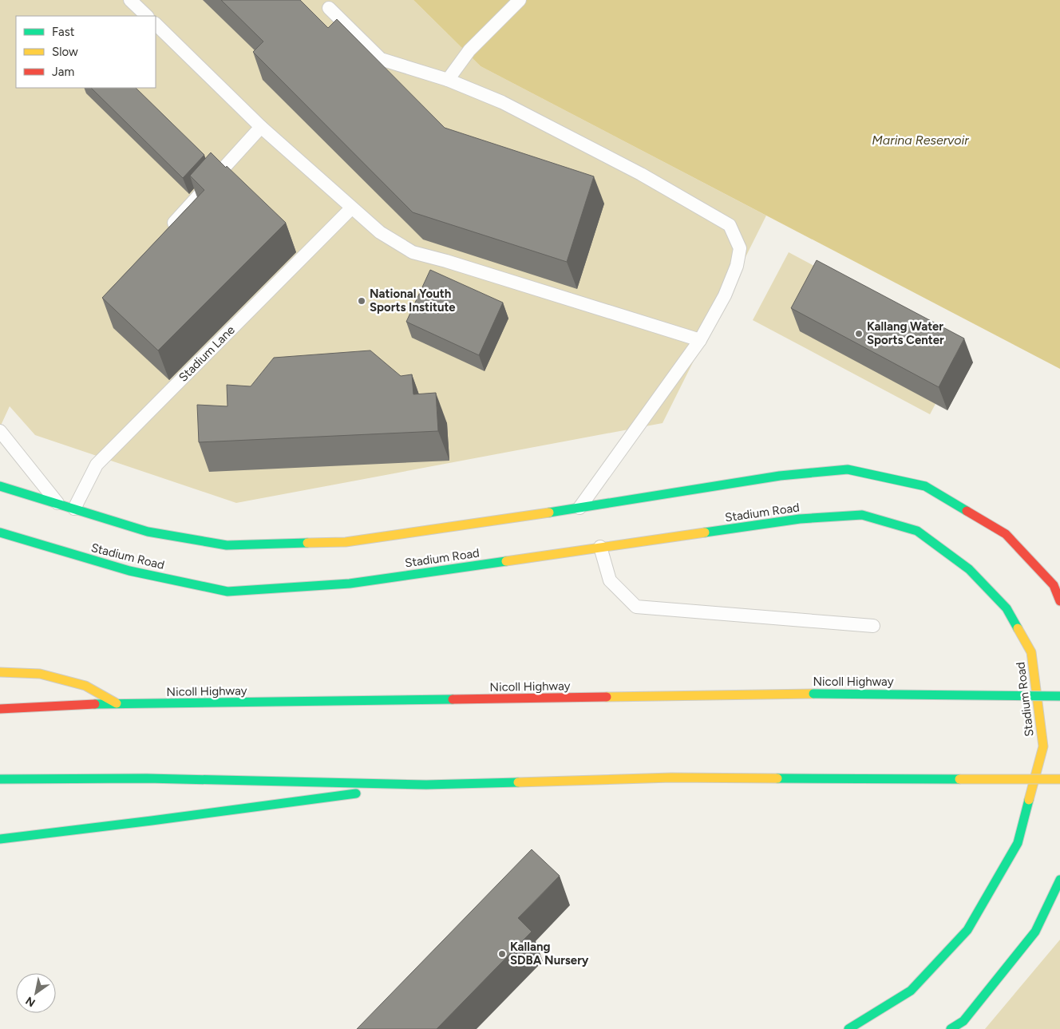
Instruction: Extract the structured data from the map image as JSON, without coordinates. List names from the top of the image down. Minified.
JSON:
{"streets":{"main road":["Stadium Road","Nicoll Highway"],"lane":["Stadium Lane"]},"water":["Marina Reservoir"],"places":["National Youth Sports Institute","Kallang Water Sports Center","Kallang SDBA Nursery"],"legend":["Fast","Slow","Jam"],"north":"bottom left"}
